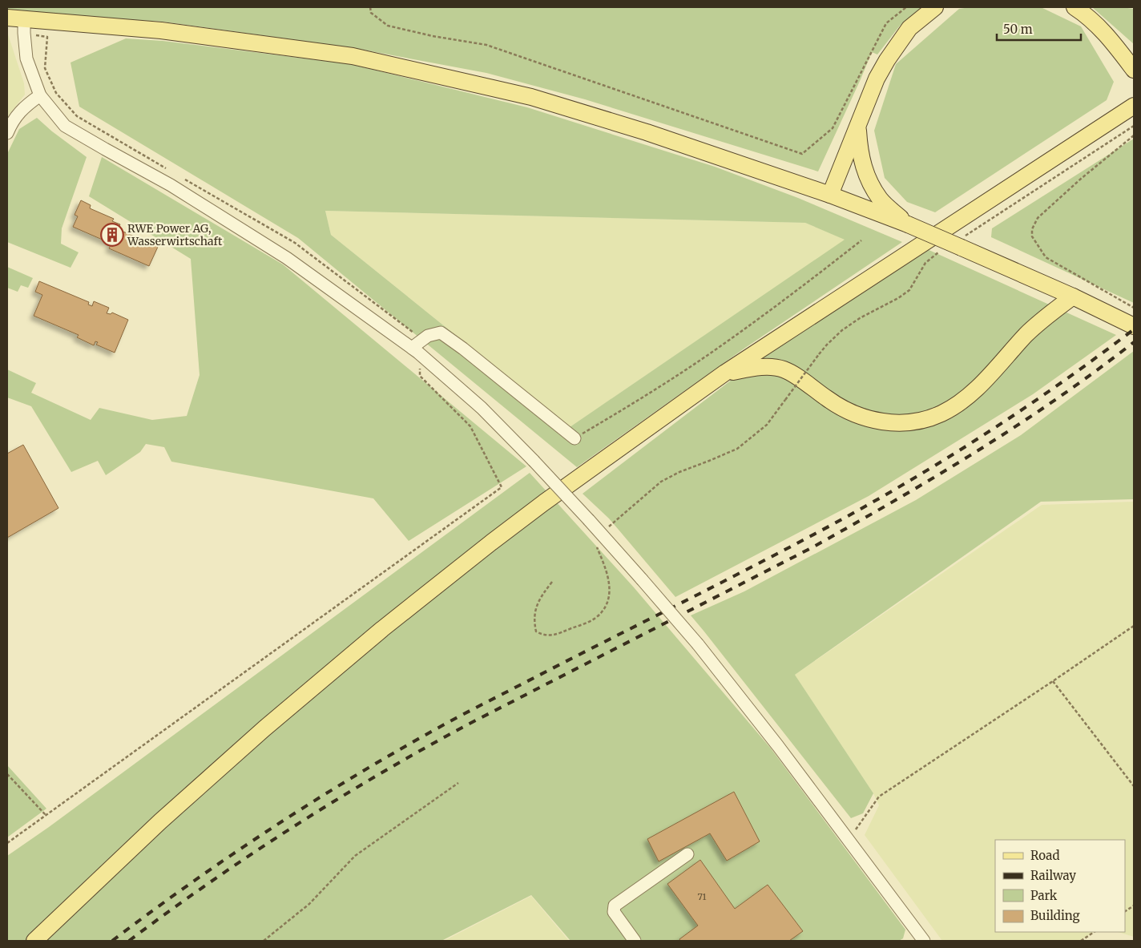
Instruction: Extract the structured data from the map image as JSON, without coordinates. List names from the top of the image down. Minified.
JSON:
{"places":{"building":["RWE Power AG, Wasserwirtschaft"]},"house_numbers":["71"],"legend":["Road","Railway","Park","Building"],"scale_bar":"50 m"}
